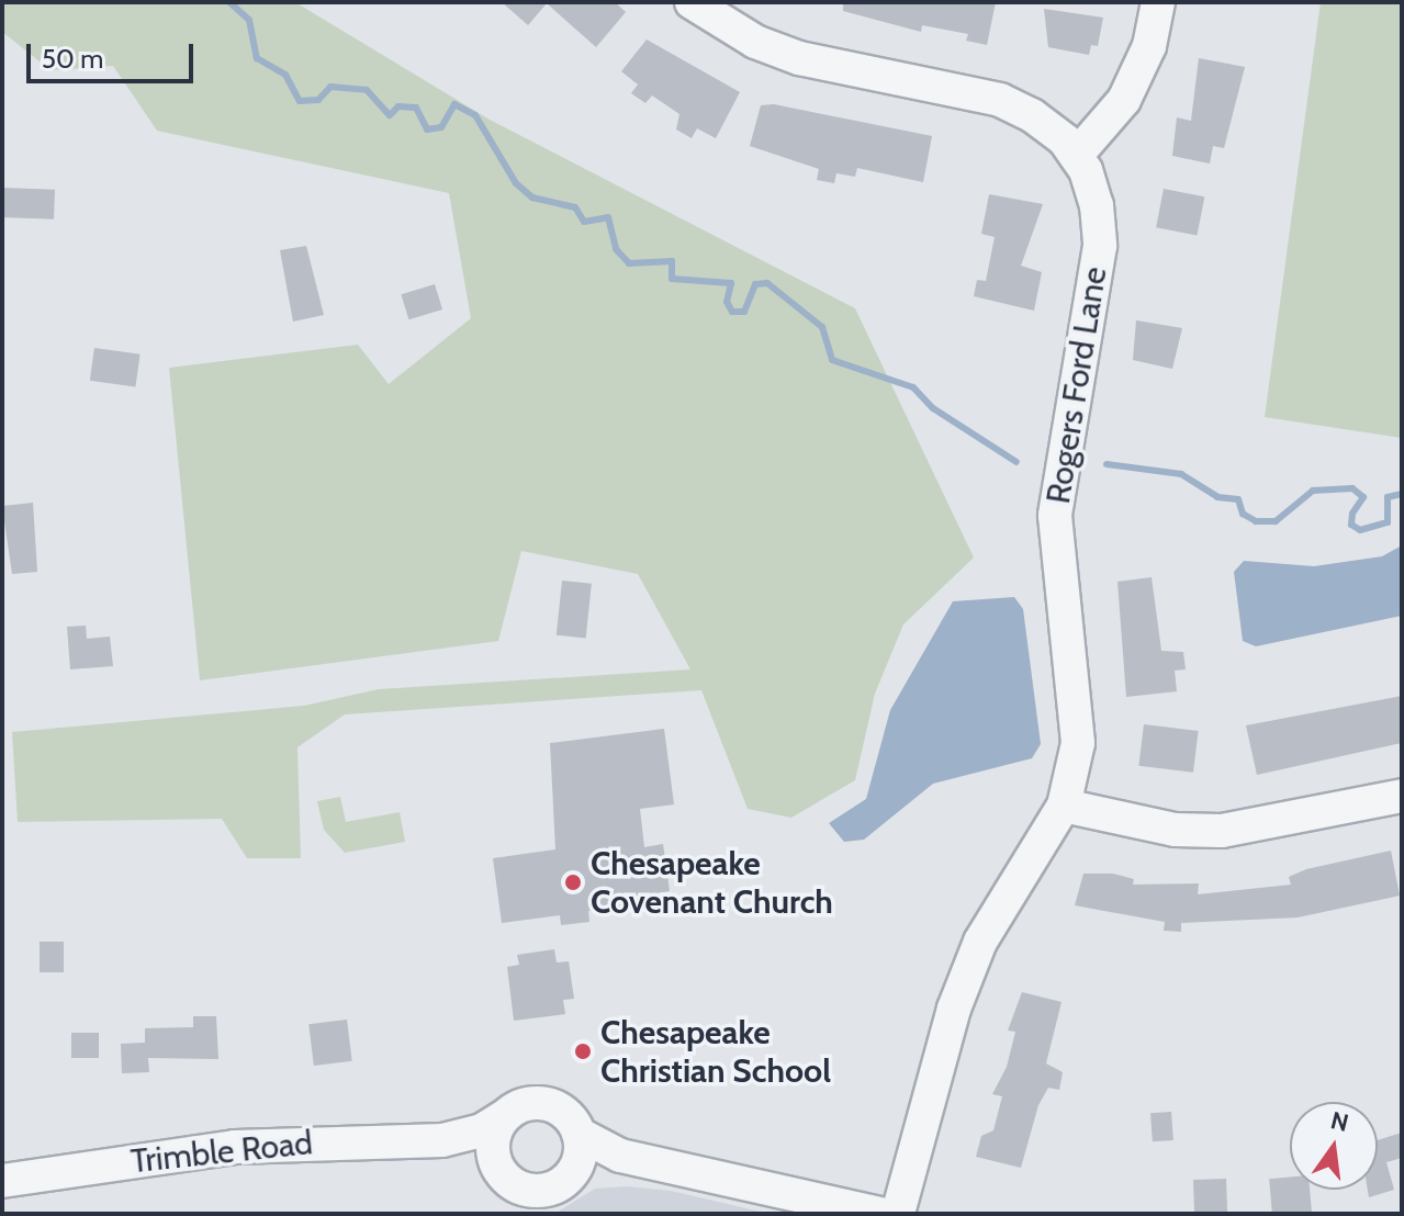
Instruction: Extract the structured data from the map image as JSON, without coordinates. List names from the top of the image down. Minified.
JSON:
{"streets":{"street":["Rogers Ford Lane","Trimble Road"]},"places":["Chesapeake Covenant Church","Chesapeake Christian School"],"scale_bar":"50 m","north":"top"}
